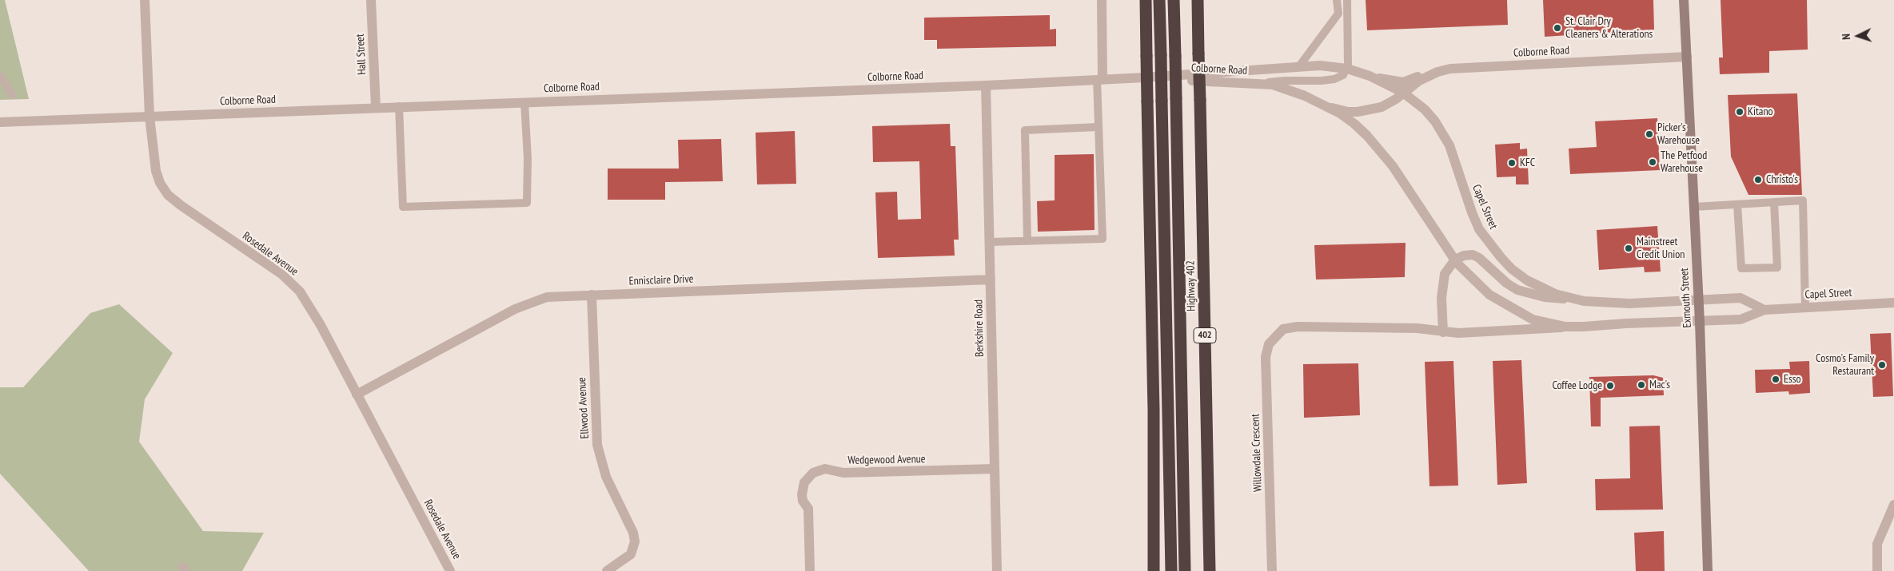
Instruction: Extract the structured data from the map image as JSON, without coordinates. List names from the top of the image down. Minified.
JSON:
{"streets":{"highway":["Highway 402","402"],"main road":["Exmouth Street"],"street":["Colborne Road","Hall Street","Capel Street","Rosedale Avenue","Ennisclaire Drive","Berkshire Road","Ellwood Avenue","Willowdale Crescent","Wedgewood Avenue"]},"crossings":[["Colborne Road","Hall Street"],["Colborne Road","Capel Street"],["Colborne Road","Rosedale Avenue"],["Colborne Road","Exmouth Street"],["Colborne Road","Berkshire Road"],["Capel Street","Exmouth Street"],["Capel Street","Willowdale Crescent"],["Rosedale Avenue","Ennisclaire Drive"],["Ennisclaire Drive","Berkshire Road"],["Ennisclaire Drive","Ellwood Avenue"],["Berkshire Road","Wedgewood Avenue"]],"places":["St. Clair Dry Cleaners & Alterations","Kitano","Picker's Warehouse","The Petfood Warehouse","KFC","Christo's","Mainstreet Credit Union","Cosmo's Family Restaurant","Esso","Mac's","Coffee Lodge"],"north":"left"}
